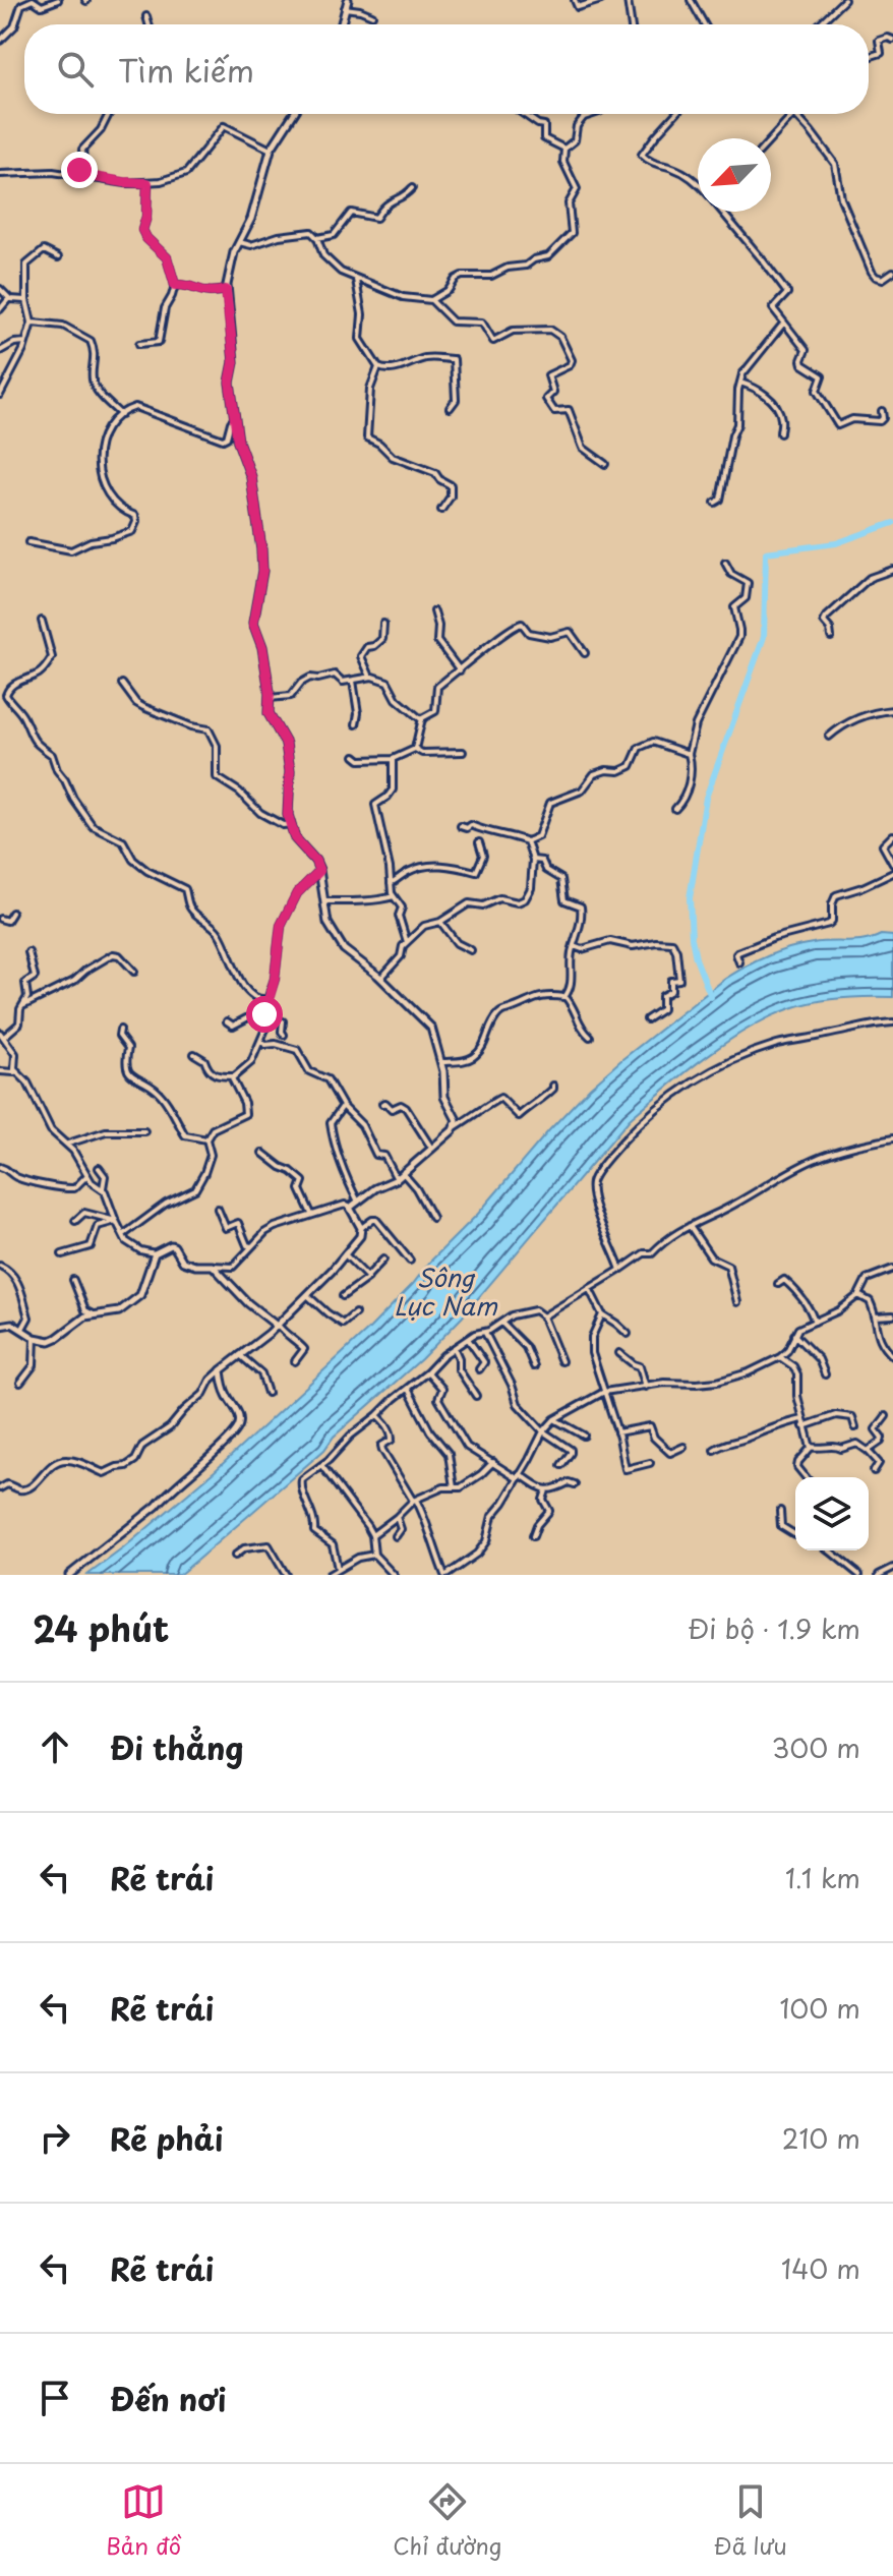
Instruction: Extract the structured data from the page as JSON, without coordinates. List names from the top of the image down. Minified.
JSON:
{"water":["Sông Lục Nam"],"north":"bottom left","page":{"search":"Tìm kiếm","heading":["24 phút","Đi bộ · 1.9 km"],"list":[["Đi thẳng","300 m"],["Rẽ trái","1.1 km"],["Rẽ trái","100 m"],["Rẽ phải","210 m"],["Rẽ trái","140 m"],"Đến nơi"],"nav":["Bản đồ","Chỉ đường","Đã lưu"]}}
